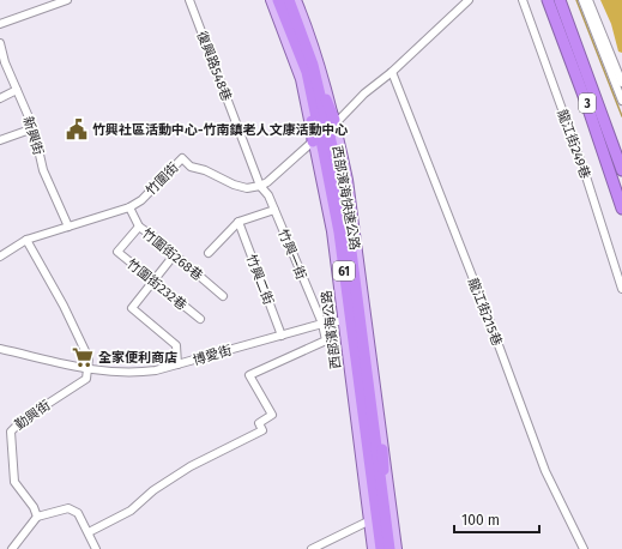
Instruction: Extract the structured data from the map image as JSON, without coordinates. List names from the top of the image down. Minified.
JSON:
{"streets":{"highway":["3","西部濱海快速公路","61"],"main road":["西部濱海公路"],"street":["復興路548巷","新興街","龍江街249巷","竹圍街","竹圍街268巷","竹興一街","竹興二街","竹圍街232巷","龍江街215巷","博愛街","勤興街"]},"crossings":[["復興路548巷","竹圍街"],["復興路548巷","竹興一街"],["新興街","竹圍街"],["竹圍街","竹圍街268巷"],["竹圍街","竹興一街"],["西部濱海快速公路","西部濱海公路"],["西部濱海快速公路","博愛街"],["竹圍街268巷","竹圍街232巷"],["竹興一街","博愛街"],["竹興二街","博愛街"],["西部濱海公路","博愛街"],["博愛街","勤興街"]],"places":{"public building":["竹興社區活動中心-竹南鎮老人文康活動中心"],"supermarket":["全家便利商店"]},"scale_bar":"100 m"}
